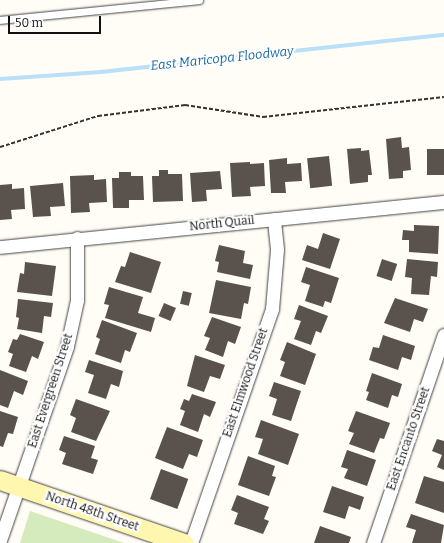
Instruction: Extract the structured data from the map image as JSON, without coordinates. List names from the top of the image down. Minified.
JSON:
{"streets":{"street":["North Quail","East Elmwood Street","East Evergreen Street","East Encanto Street","North 48th Street"]},"crossings":[["North Quail","East Elmwood Street"],["North Quail","East Evergreen Street"],["East Evergreen Street","North 48th Street"]],"water":["East Maricopa Floodway"],"scale_bar":"50 m"}
